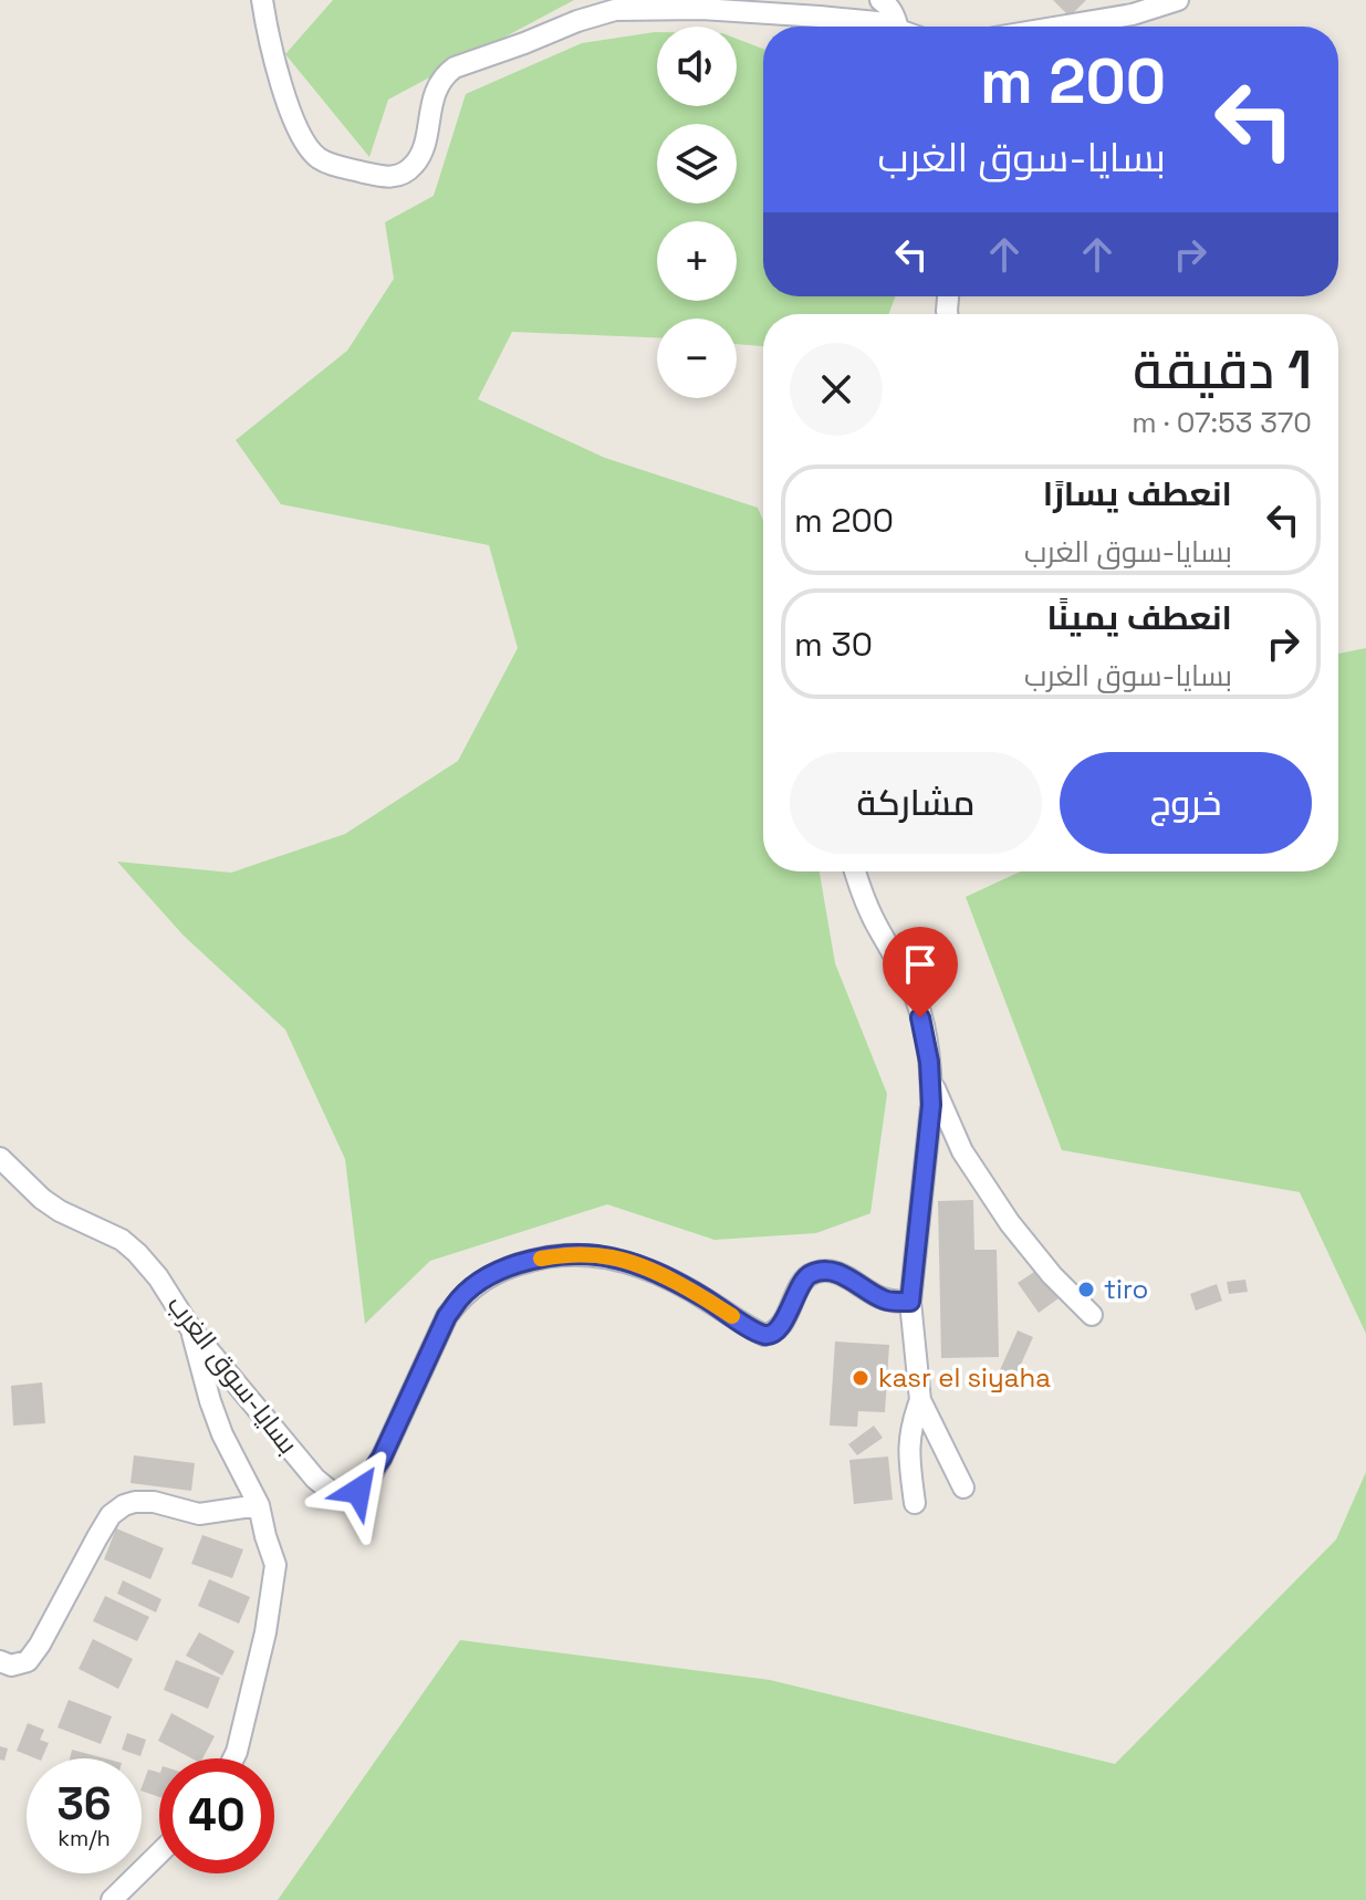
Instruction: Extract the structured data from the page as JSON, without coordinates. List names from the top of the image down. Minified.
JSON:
{"streets":{"street":["بسايا-سوق الغرب"]},"places":["tiro","kasr el siyaha"],"page":{"map_buttons":["+","−"],"turn":["200 m","بسايا-سوق الغرب"],"heading":["1 دقيقة","370 m · 07:53"],"list":[{"name":"انعطف يسارًا","note":"بسايا-سوق الغرب","value":"200 m"},{"name":"انعطف يمينًا","note":"بسايا-سوق الغرب","value":"30 m"}],"buttons":["خروج","مشاركة"],"speed":"36 km/h","limit":"40"}}
